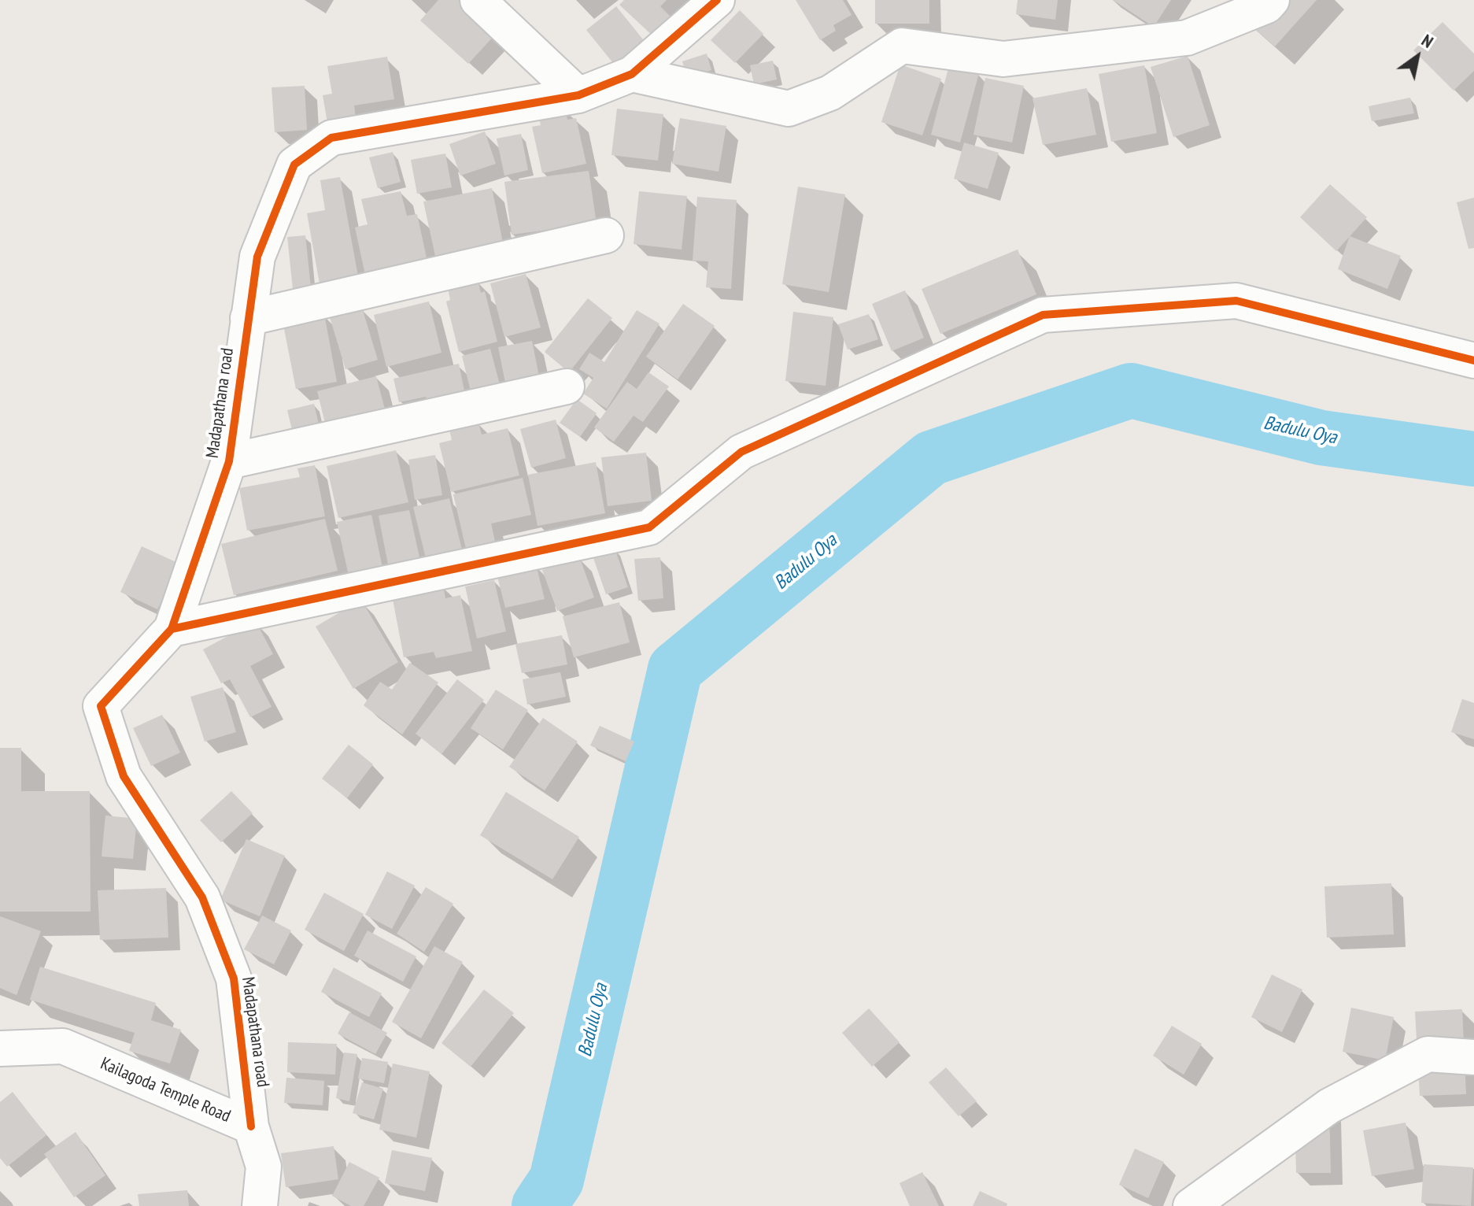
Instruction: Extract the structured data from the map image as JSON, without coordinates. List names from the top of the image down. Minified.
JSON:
{"streets":{"street":["Madapathana road","Kailagoda Temple Road"]},"crossings":[["Madapathana road","Kailagoda Temple Road"]],"water":["Badulu Oya"],"north":"top right"}
